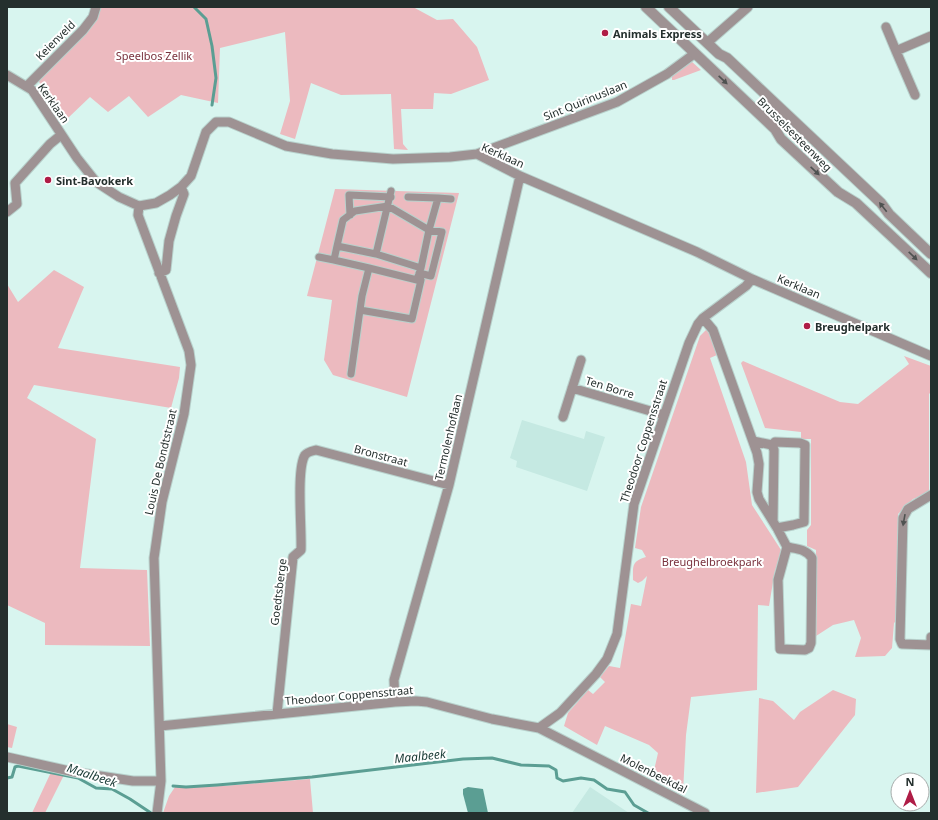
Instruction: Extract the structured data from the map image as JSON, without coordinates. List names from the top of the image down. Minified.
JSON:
{"streets":{"street":["Keienveld","Sint Quirinuslaan","Kerklaan","Brusselsesteenweg","Ten Borre","Termolenhoflaan","Theodoor Coppensstraat","Bronstraat","Louis De Bondtstraat","Goedtsberge","Molenbeekdal"]},"crossings":[["Keienveld","Kerklaan"],["Sint Quirinuslaan","Kerklaan"],["Sint Quirinuslaan","Brusselsesteenweg"],["Kerklaan","Termolenhoflaan"],["Kerklaan","Theodoor Coppensstraat"],["Kerklaan","Louis De Bondtstraat"],["Ten Borre","Theodoor Coppensstraat"],["Termolenhoflaan","Theodoor Coppensstraat"],["Termolenhoflaan","Bronstraat"],["Theodoor Coppensstraat","Louis De Bondtstraat"],["Theodoor Coppensstraat","Goedtsberge"],["Theodoor Coppensstraat","Molenbeekdal"],["Bronstraat","Goedtsberge"]],"water":["Maalbeek"],"parks":["Speelbos Zellik","Breughelbroekpark"],"places":["Animals Express","Sint-Bavokerk","Breughelpark"],"north":"top"}
